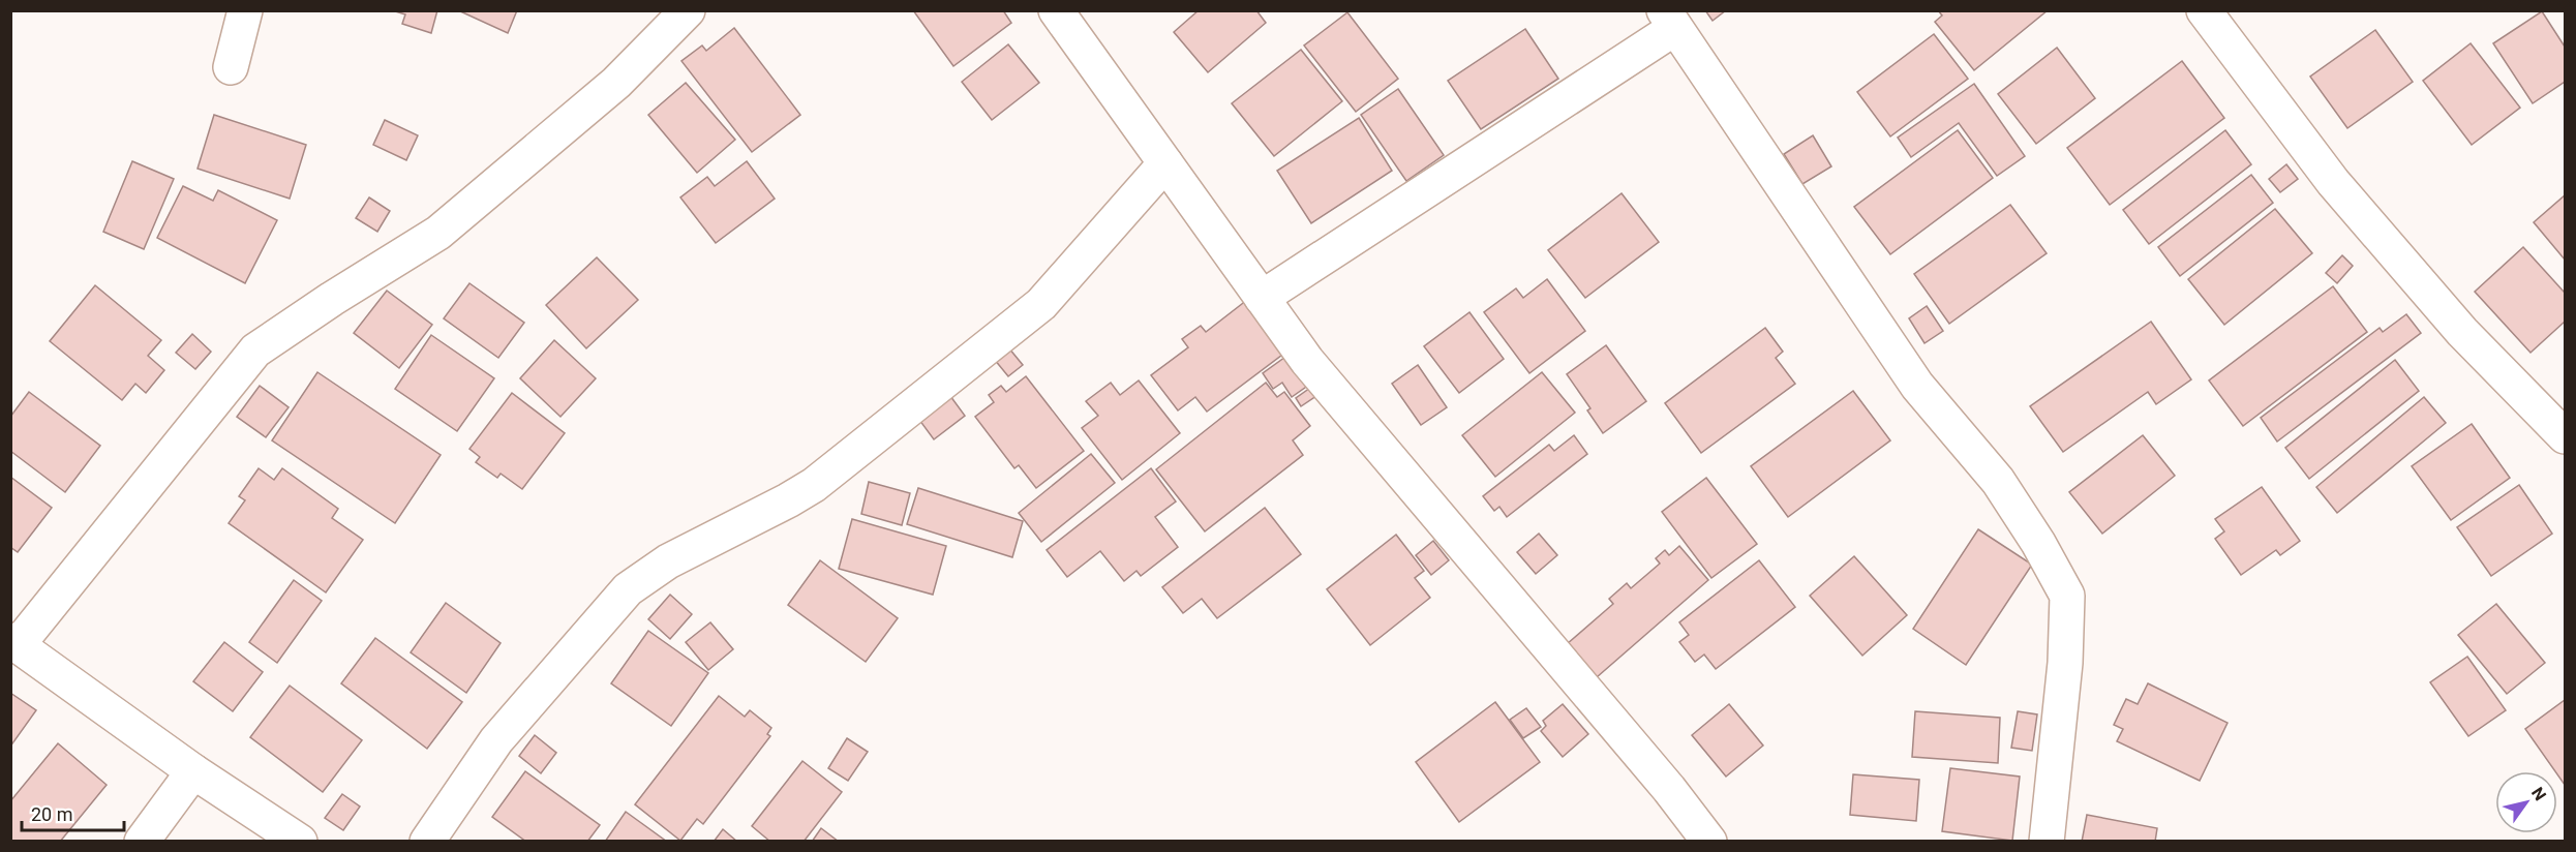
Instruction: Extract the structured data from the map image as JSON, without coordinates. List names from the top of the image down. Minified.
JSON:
{"scale_bar":"20 m","north":"top right"}
